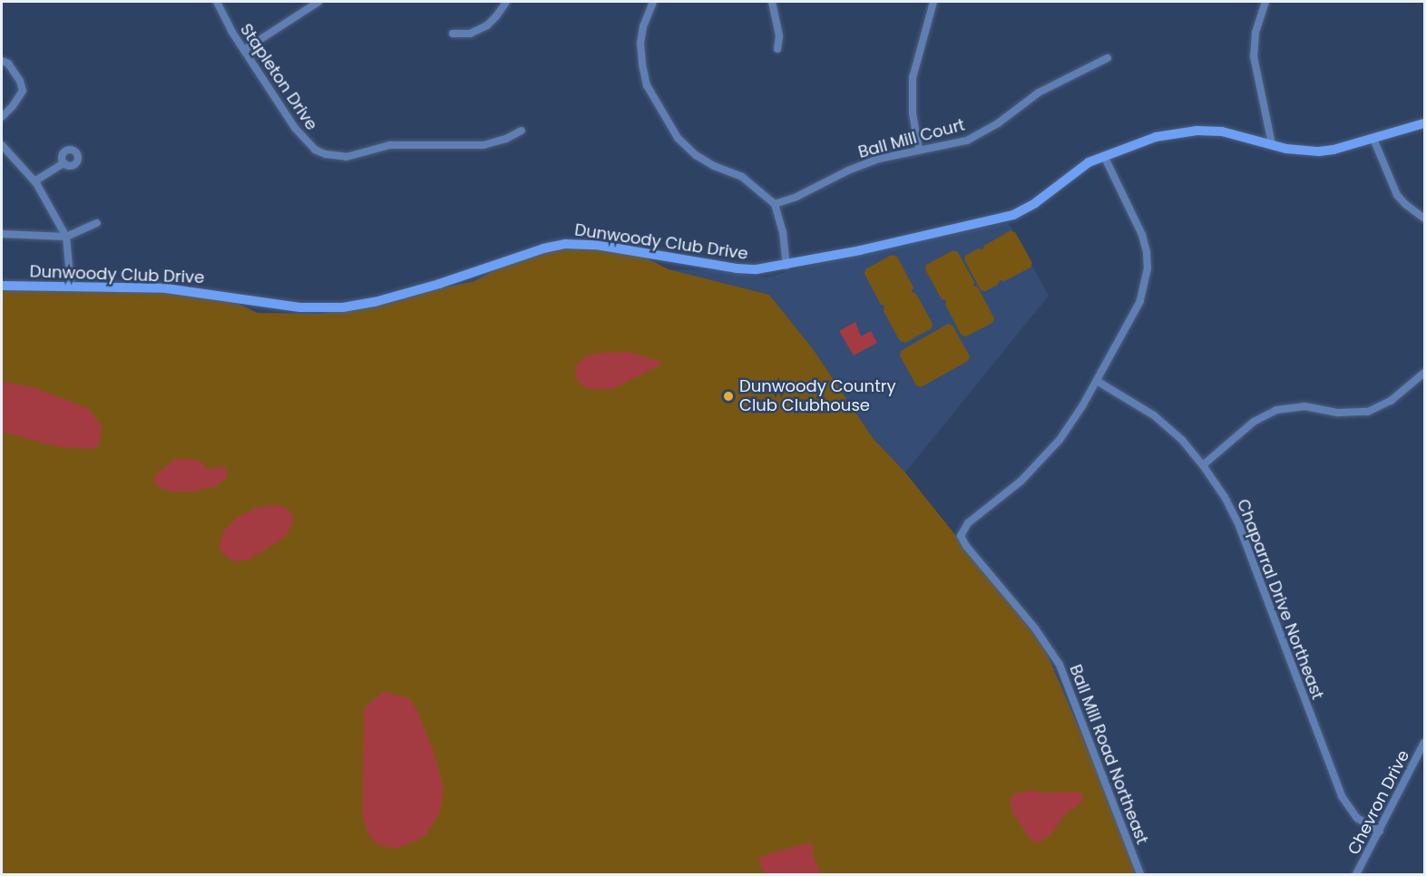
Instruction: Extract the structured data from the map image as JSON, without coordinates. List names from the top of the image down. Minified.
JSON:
{"streets":{"street":["Stapleton Drive","Ball Mill Court","Dunwoody Club Drive","Chaparral Drive Northeast","Ball Mill Road Northeast","Chevron Drive"]},"crossings":[["Chaparral Drive Northeast","Ball Mill Road Northeast"],["Chaparral Drive Northeast","Chevron Drive"]],"places":["Dunwoody Country Club Clubhouse"]}
